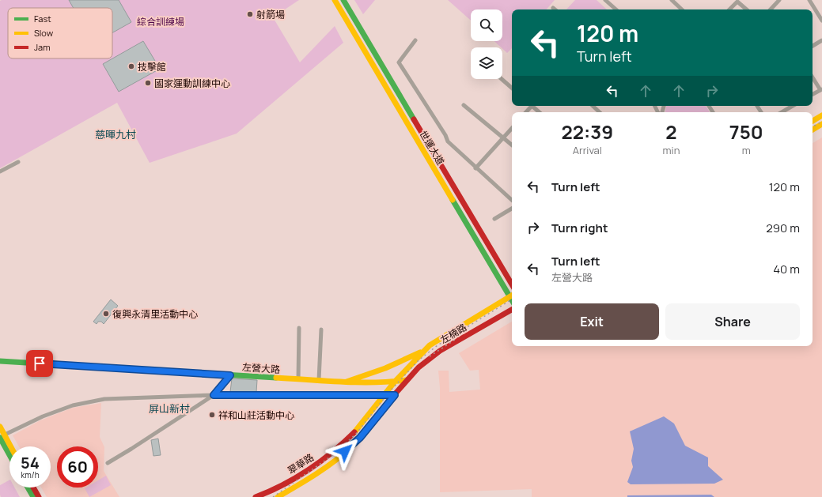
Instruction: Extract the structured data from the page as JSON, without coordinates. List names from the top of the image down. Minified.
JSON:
{"streets":{"street":["世運大道","左楠路","左營大路","翠華路"]},"crossings":[["世運大道","左楠路"],["左楠路","左營大路"],["左楠路","翠華路"],["左營大路","翠華路"]],"districts":["慈暉九村","屏山新村"],"parks":["綜合訓練場"],"places":["射箭場","技擊館","國家運動訓練中心","復興永清里活動中心","祥和山莊活動中心"],"legend":["Fast","Slow","Jam"],"page":{"turn":["120 m","Turn left"],"eta":["22:39","Arrival","2","min","750","m"],"list":[{"name":"Turn left","value":"120 m"},{"name":"Turn right","value":"290 m"},{"name":"Turn left","note":"左營大路","value":"40 m"}],"buttons":["Exit","Share"],"speed":"54 km/h","limit":"60"}}
